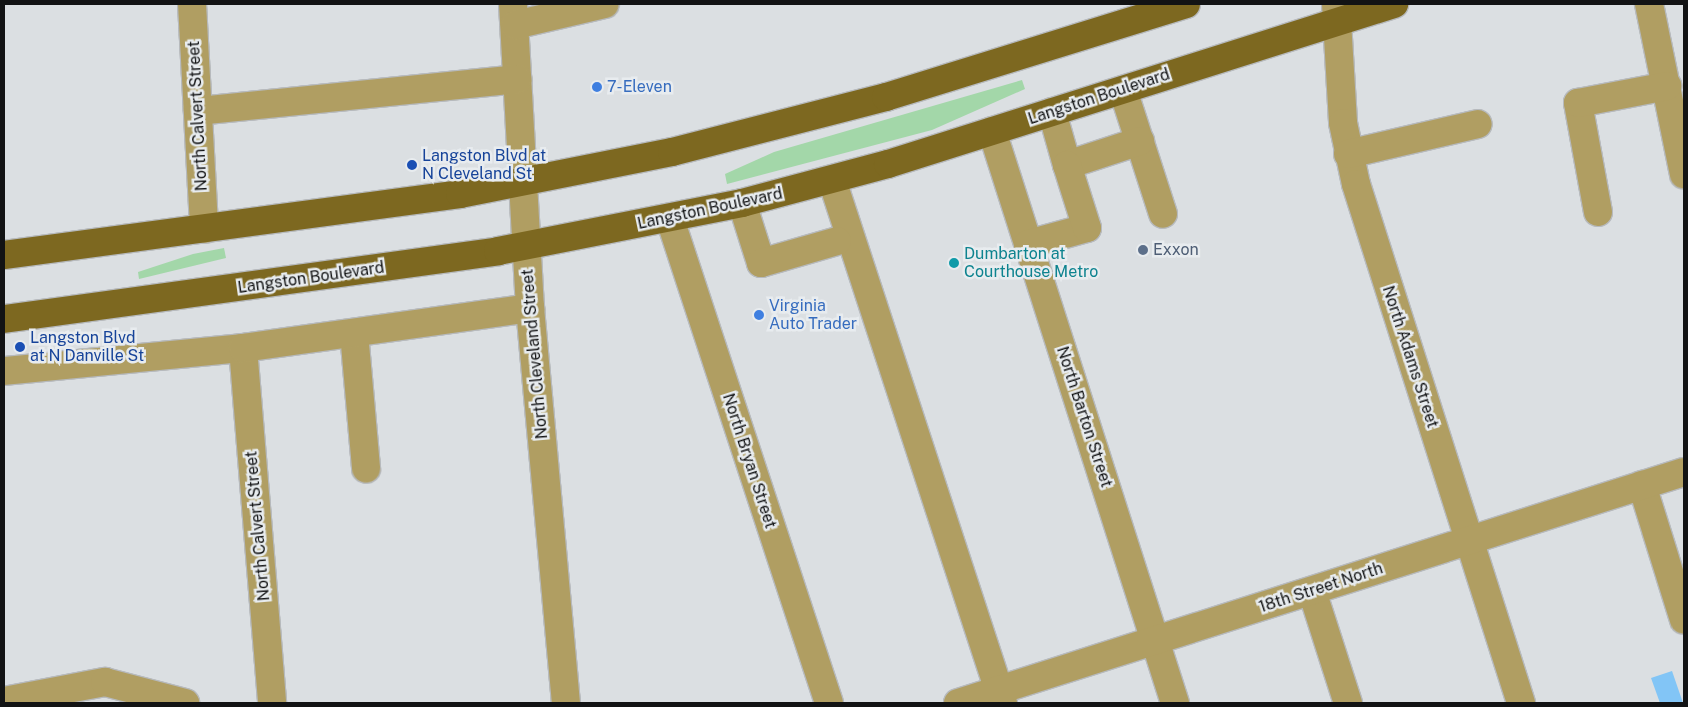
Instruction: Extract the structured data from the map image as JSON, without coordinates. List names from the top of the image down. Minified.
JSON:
{"streets":{"main road":["Langston Boulevard"],"street":["North Calvert Street","North Cleveland Street","North Adams Street","North Barton Street","North Bryan Street","18th Street North"]},"crossings":[["Langston Boulevard","North Cleveland Street"],["Langston Boulevard","North Adams Street"],["Langston Boulevard","North Barton Street"],["Langston Boulevard","North Bryan Street"],["North Adams Street","18th Street North"],["North Barton Street","18th Street North"]],"places":["7-Eleven","Langston Blvd at N Cleveland St","Exxon","Dumbarton at Courthouse Metro","Virginia Auto Trader","Langston Blvd at N Danville St"]}
